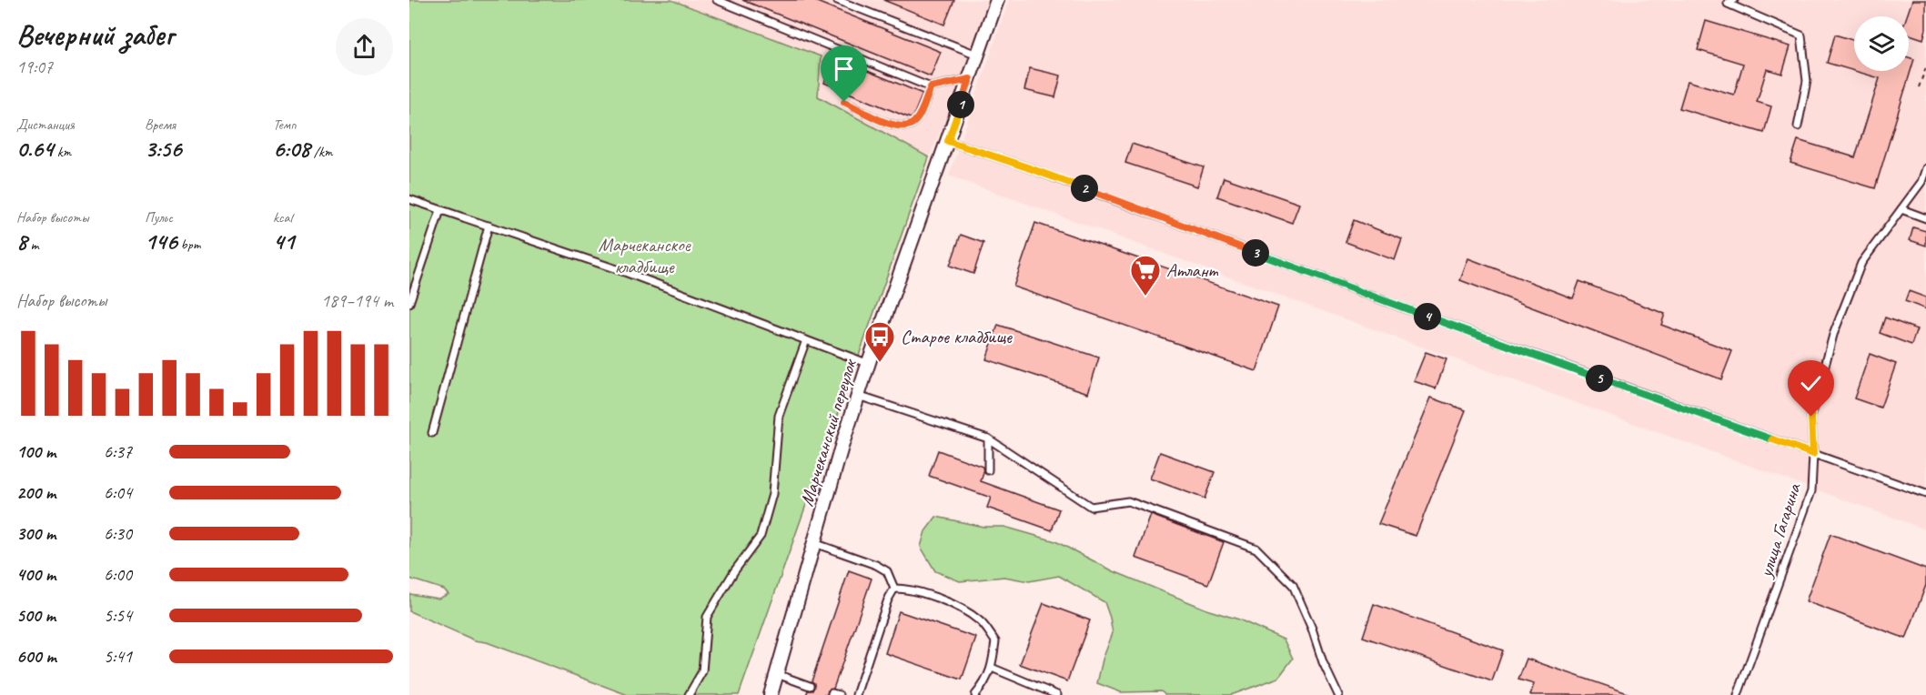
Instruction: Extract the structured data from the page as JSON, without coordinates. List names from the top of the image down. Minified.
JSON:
{"streets":{"street":["Марчеканский переулок"],"lane":["улица Гагарина"]},"parks":["Марчеканское кладбище"],"places":{"supermarket":["Атлант"],"bus stop":["Старое кладбище"]},"page":{"heading":["Вечерний забег","19:07"],"pins":["1","2","3","4","5"],"stats":[["Дистанция","0.64 km"],["Время","3:56"],["Темп","6:08 /km"],["Набор высоты","8 m"],["Пульс","146 bpm"],["kcal","41"]],"chart":["Набор высоты","189–194 m"],"list":[{"name":"100 m","note":"6:37"},{"name":"200 m","note":"6:04"},{"name":"300 m","note":"6:30"},{"name":"400 m","note":"6:00"},{"name":"500 m","note":"5:54"},{"name":"600 m","note":"5:41"}]}}
